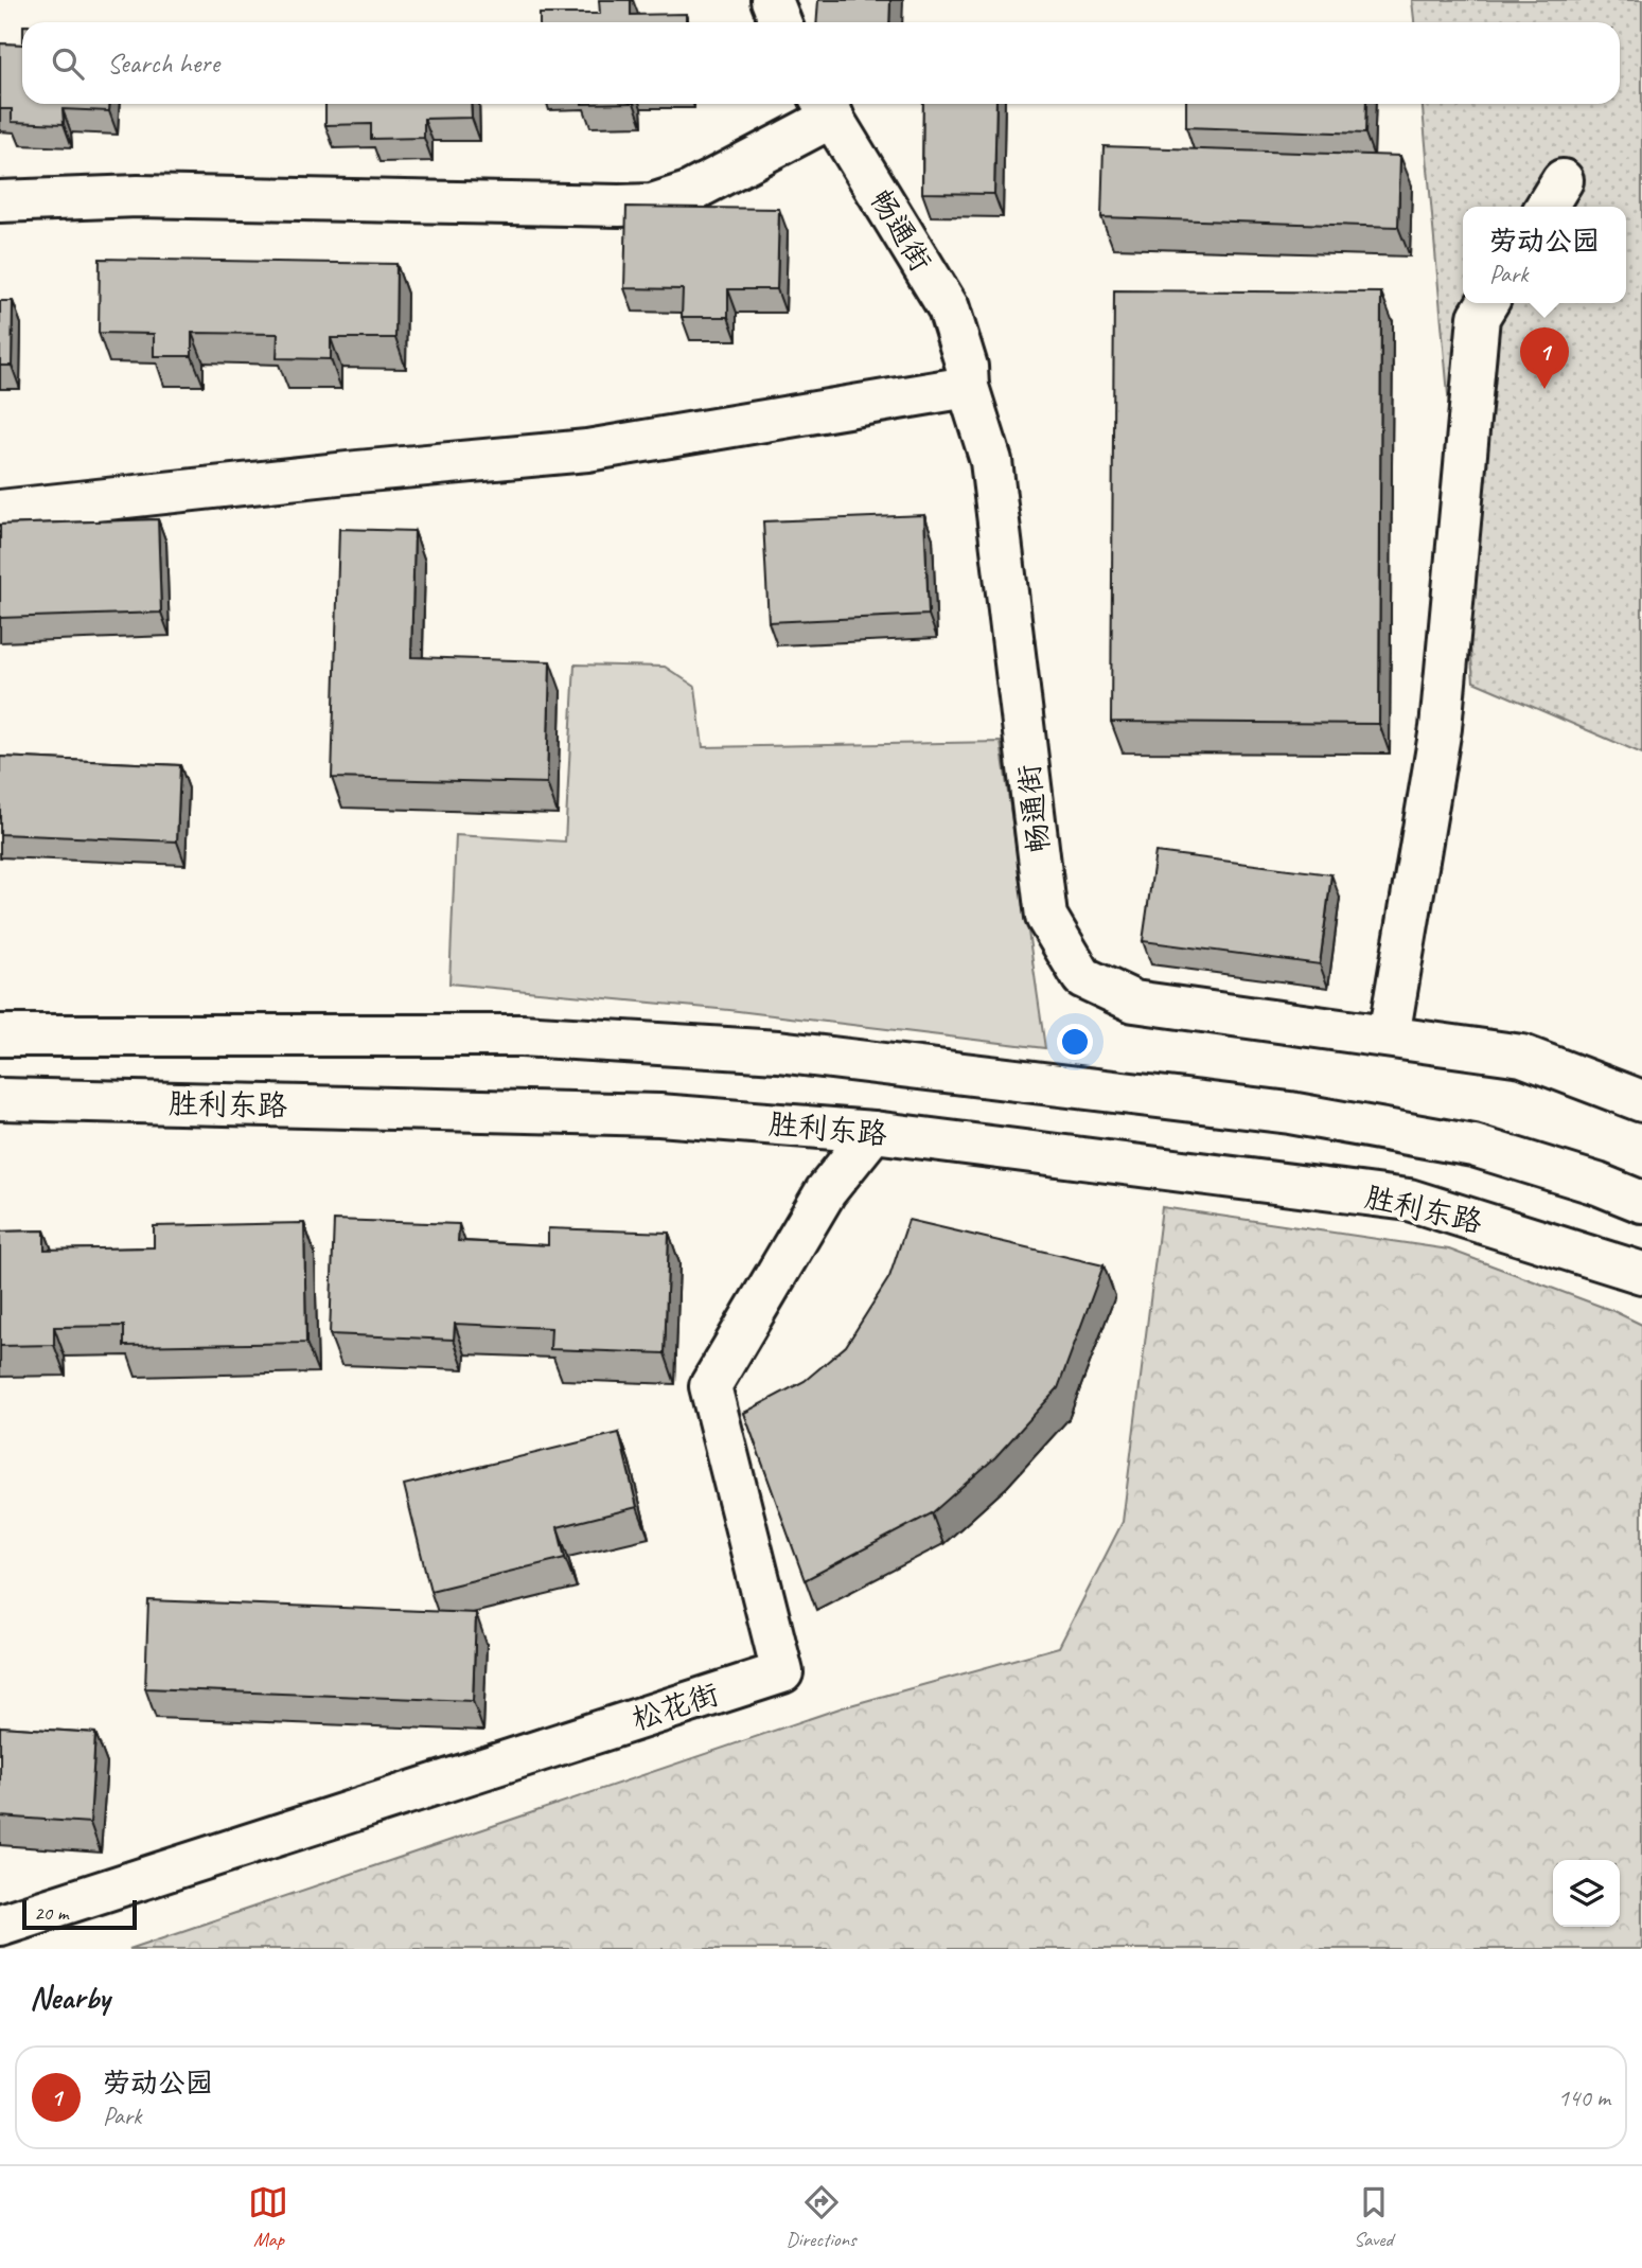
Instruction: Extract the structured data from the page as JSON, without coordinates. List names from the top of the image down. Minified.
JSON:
{"streets":{"street":["畅通街","胜利东路","松花街"]},"crossings":[["胜利东路","松花街"]],"scale_bar":"20 m","page":{"search":"Search here","popup":["劳动公园","Park"],"pins":"1","scale":"20 m","heading":"Nearby","list":[{"mark":"1","name":"劳动公园","note":"Park","value":"140 m"}],"nav":["Map","Directions","Saved"]}}
